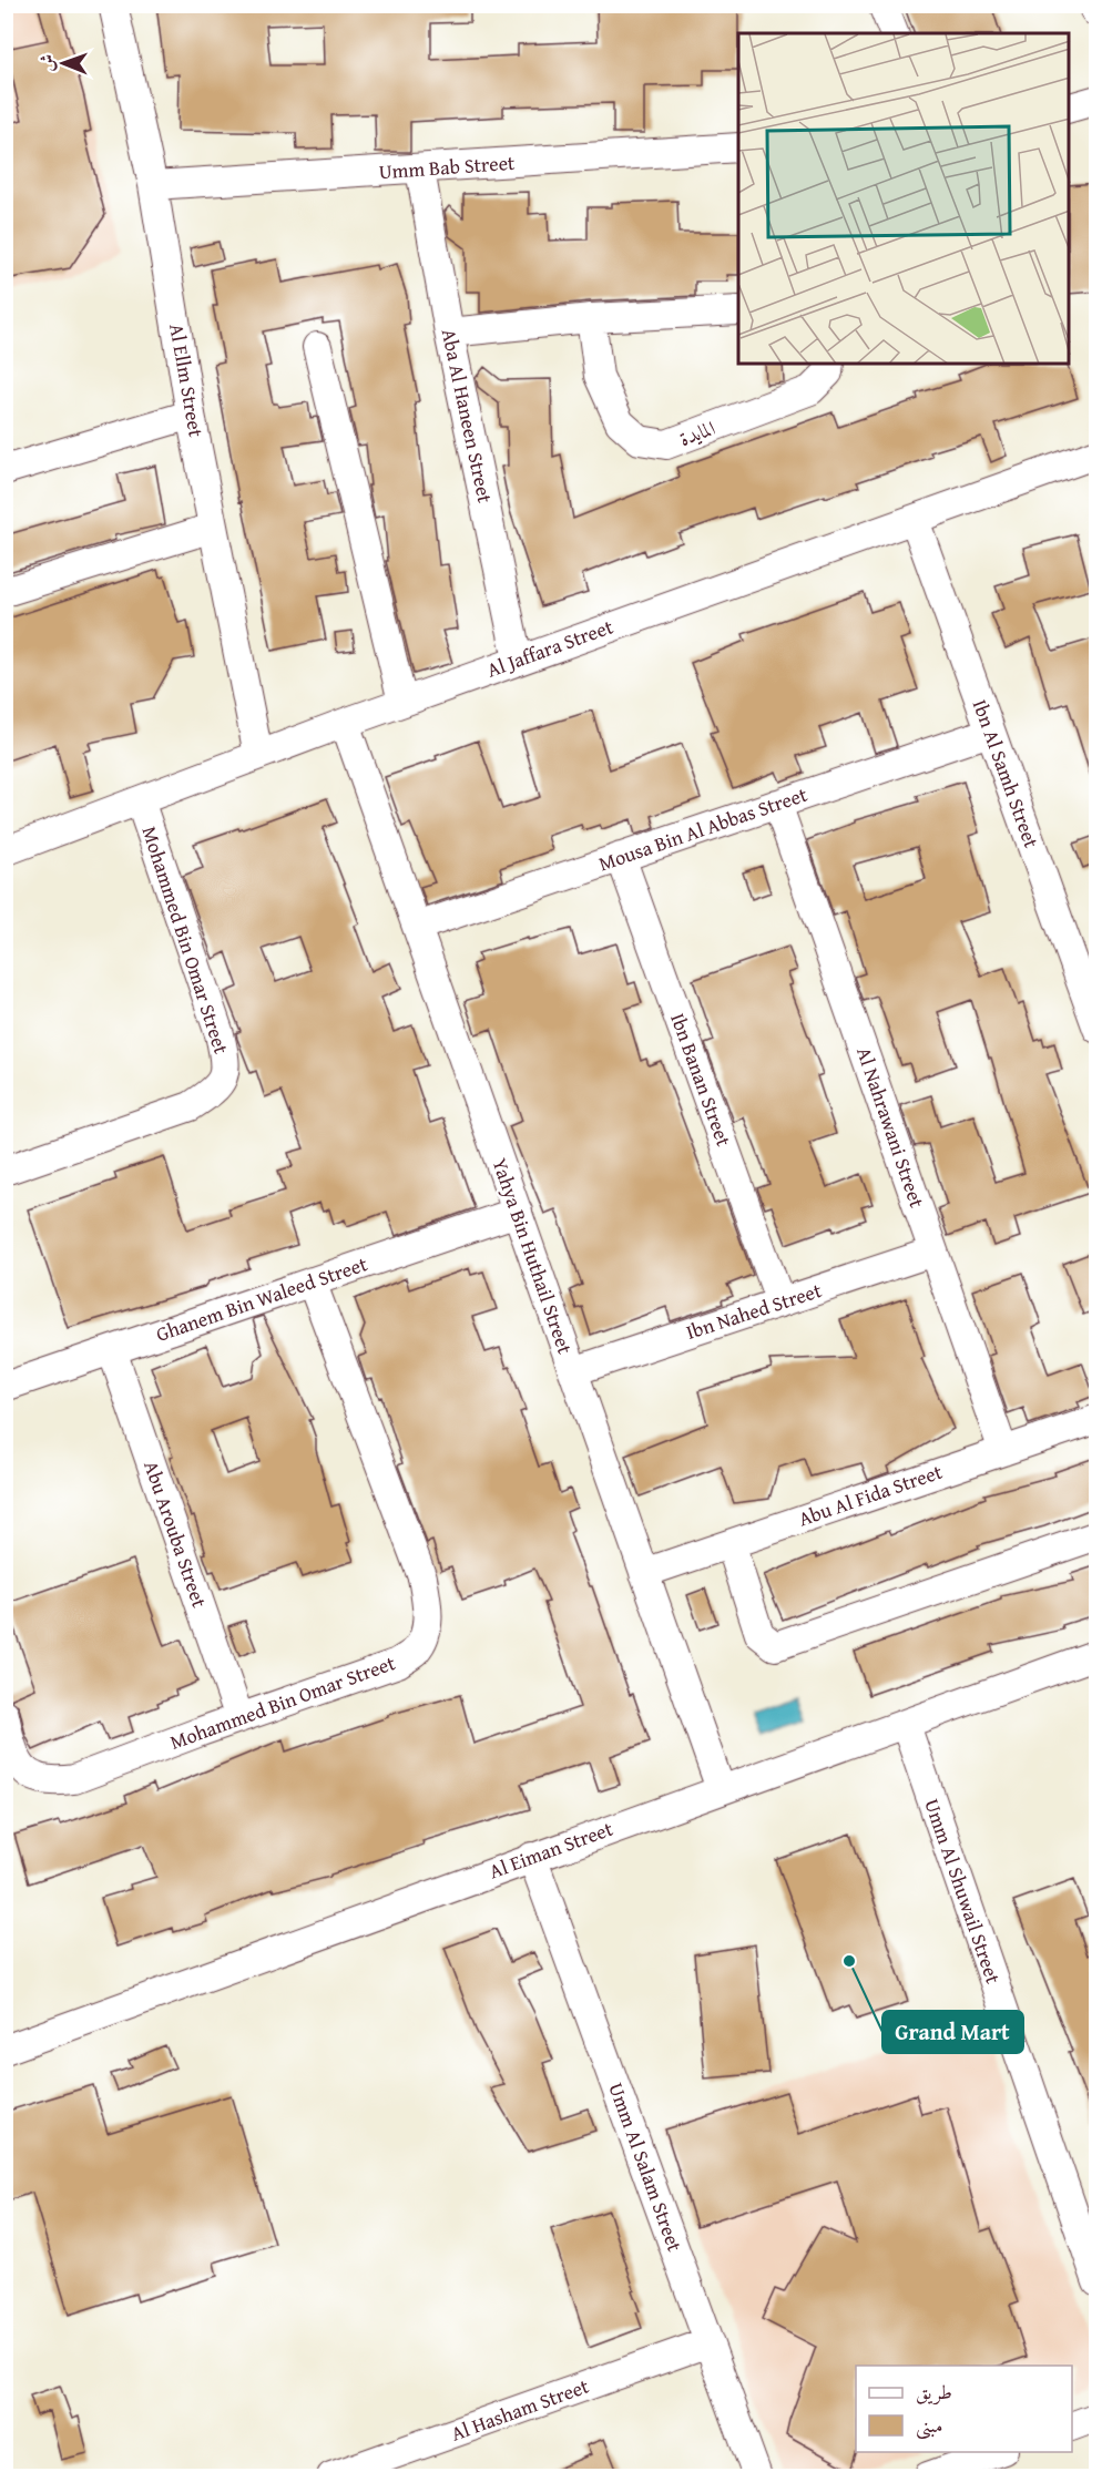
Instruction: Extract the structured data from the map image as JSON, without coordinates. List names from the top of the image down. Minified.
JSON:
{"streets":{"street":["Umm Bab Street","Al Ellm Street","Aba Al Haneen Street","المايدة","Al Jaffara Street","Ibn Al Samh Street","Mousa Bin Al Abbas Street","Mohammed Bin Omar Street","Ibn Banan Street","Al Nahrawani Street","Yahya Bin Huthail Street","Ghanem Bin Waleed Street","Ibn Nahed Street","Abu Al Fida Street","Abu Arouba Street","Al Eiman Street","Umm Al Shuwail Street","Umm Al Salam Street","Al Hasham Street"]},"crossings":[["Umm Bab Street","Al Ellm Street"],["Umm Bab Street","Aba Al Haneen Street"],["Al Ellm Street","Al Jaffara Street"],["Aba Al Haneen Street","Al Jaffara Street"],["Al Jaffara Street","Ibn Al Samh Street"],["Al Jaffara Street","Mohammed Bin Omar Street"],["Al Jaffara Street","Yahya Bin Huthail Street"],["Ibn Al Samh Street","Mousa Bin Al Abbas Street"],["Mousa Bin Al Abbas Street","Ibn Banan Street"],["Mousa Bin Al Abbas Street","Al Nahrawani Street"],["Mousa Bin Al Abbas Street","Yahya Bin Huthail Street"],["Mohammed Bin Omar Street","Ghanem Bin Waleed Street"],["Mohammed Bin Omar Street","Abu Arouba Street"],["Ibn Banan Street","Ibn Nahed Street"],["Al Nahrawani Street","Ibn Nahed Street"],["Al Nahrawani Street","Abu Al Fida Street"],["Yahya Bin Huthail Street","Ghanem Bin Waleed Street"],["Yahya Bin Huthail Street","Ibn Nahed Street"],["Yahya Bin Huthail Street","Abu Al Fida Street"],["Yahya Bin Huthail Street","Al Eiman Street"],["Ghanem Bin Waleed Street","Abu Arouba Street"],["Al Eiman Street","Umm Al Shuwail Street"],["Al Eiman Street","Umm Al Salam Street"],["Umm Al Salam Street","Al Hasham Street"]],"places":["Grand Mart"],"legend":["طريق","مبنى"],"north":"left"}
